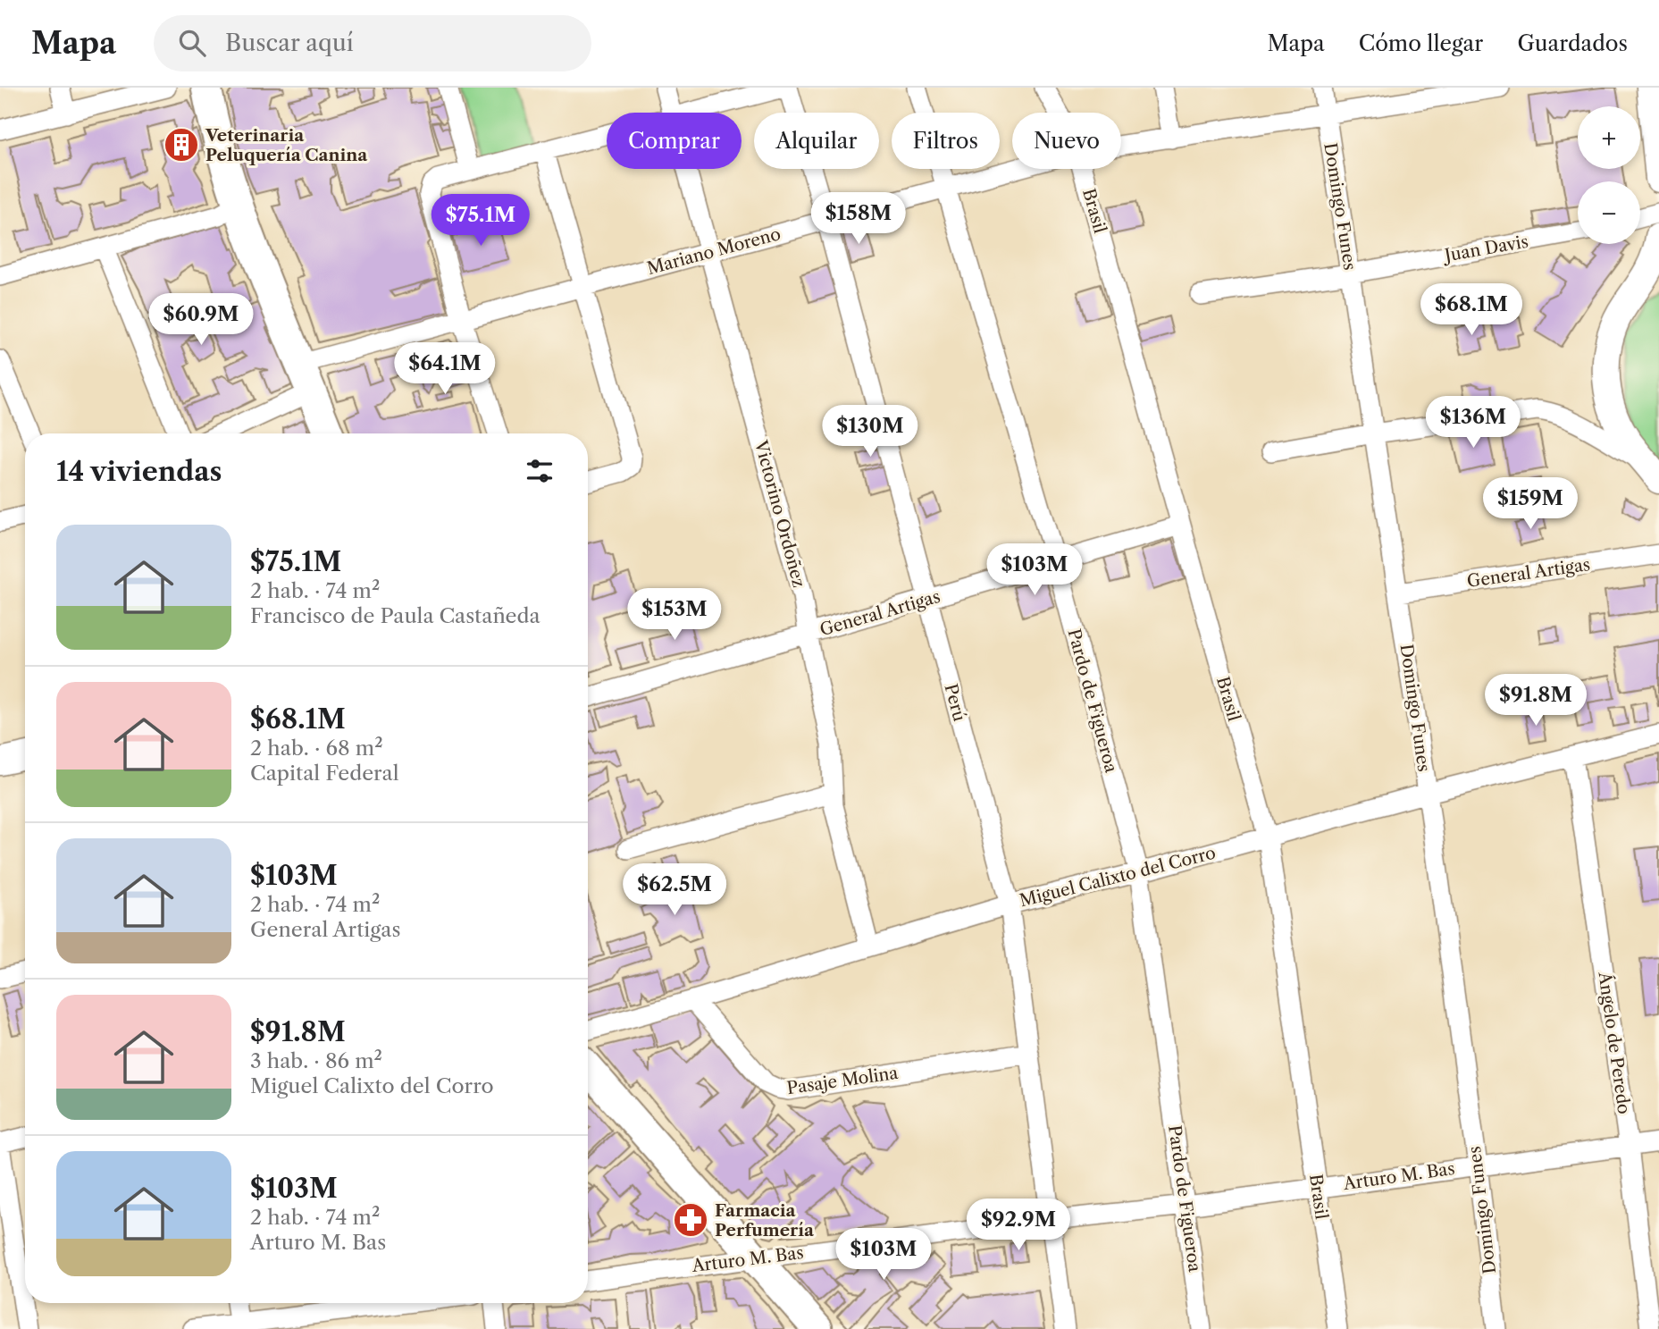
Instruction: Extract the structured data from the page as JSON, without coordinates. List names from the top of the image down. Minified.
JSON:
{"streets":{"street":["Domingo Funes","Brasil","Juan Davis","Mariano Moreno","Victorino Ordoñez","General Artigas","Pardo de Figueroa","Perú","Miguel Calixto del Corro","Ángelo de Peredo","Pasaje Molina","Arturo M. Bas"]},"crossings":[["Domingo Funes","Juan Davis"],["Domingo Funes","Mariano Moreno"],["Domingo Funes","General Artigas"],["Domingo Funes","Miguel Calixto del Corro"],["Domingo Funes","Arturo M. Bas"],["Brasil","General Artigas"],["Brasil","Miguel Calixto del Corro"],["Brasil","Arturo M. Bas"],["Mariano Moreno","Victorino Ordoñez"],["Mariano Moreno","Pardo de Figueroa"],["Mariano Moreno","Perú"],["Victorino Ordoñez","General Artigas"],["Victorino Ordoñez","Miguel Calixto del Corro"],["General Artigas","Pardo de Figueroa"],["General Artigas","Perú"],["Pardo de Figueroa","Miguel Calixto del Corro"],["Pardo de Figueroa","Arturo M. Bas"],["Perú","Miguel Calixto del Corro"],["Perú","Pasaje Molina"],["Perú","Arturo M. Bas"],["Miguel Calixto del Corro","Ángelo de Peredo"],["Miguel Calixto del Corro","Pasaje Molina"],["Ángelo de Peredo","Arturo M. Bas"]],"places":{"building":["Veterinaria Peluquería Canina"],"pharmacy":["Farmacia Perfumería"]},"page":{"header":"Mapa","search":"Buscar aquí","nav":["Mapa","Cómo llegar","Guardados"],"map_buttons":["+","−"],"chip":["Comprar","Alquilar","Filtros","Nuevo"],"price":["$158M","$75.1M","$68.1M","$60.9M","$64.1M","$136M","$130M","$159M","$103M","$153M","$91.8M","$62.5M","$92.9M","$103M"],"heading":"14 viviendas","list":[{"name":"$75.1M","note":"2 hab. · 74 m² · Francisco de Paula Castañeda"},{"name":"$68.1M","note":"2 hab. · 68 m² · Capital Federal"},{"name":"$103M","note":"2 hab. · 74 m² · General Artigas"},{"name":"$91.8M","note":"3 hab. · 86 m² · Miguel Calixto del Corro"},{"name":"$103M","note":"2 hab. · 74 m² · Arturo M. Bas"}]}}
